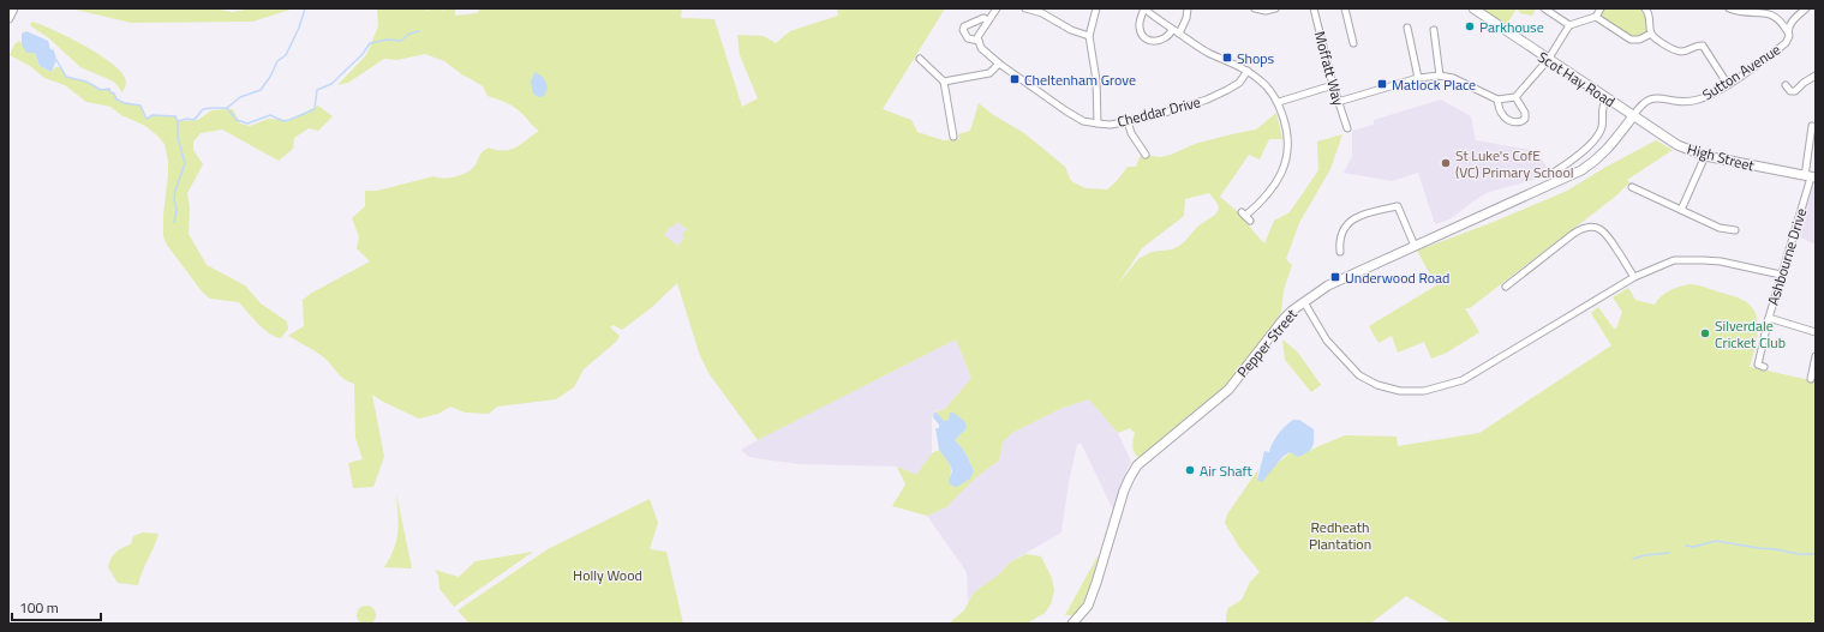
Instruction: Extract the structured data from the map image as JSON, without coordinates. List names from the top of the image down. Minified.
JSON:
{"streets":{"main road":["Scot Hay Road","High Street","Pepper Street"],"street":["Moffatt Way","Sutton Avenue","Cheddar Drive","Ashbourne Drive"]},"crossings":[["Sutton Avenue","Scot Hay Road"],["Sutton Avenue","High Street"],["Sutton Avenue","Pepper Street"],["Scot Hay Road","High Street"],["Scot Hay Road","Pepper Street"],["High Street","Ashbourne Drive"],["High Street","Pepper Street"]],"parks":["Redheath Plantation","Holly Wood"],"places":{"other":["Parkhouse","St Luke's CofE (VC) Primary School","Silverdale Cricket Club","Air Shaft"],"transit":["Shops","Cheltenham Grove","Matlock Place","Underwood Road"]},"scale_bar":"100 m"}
